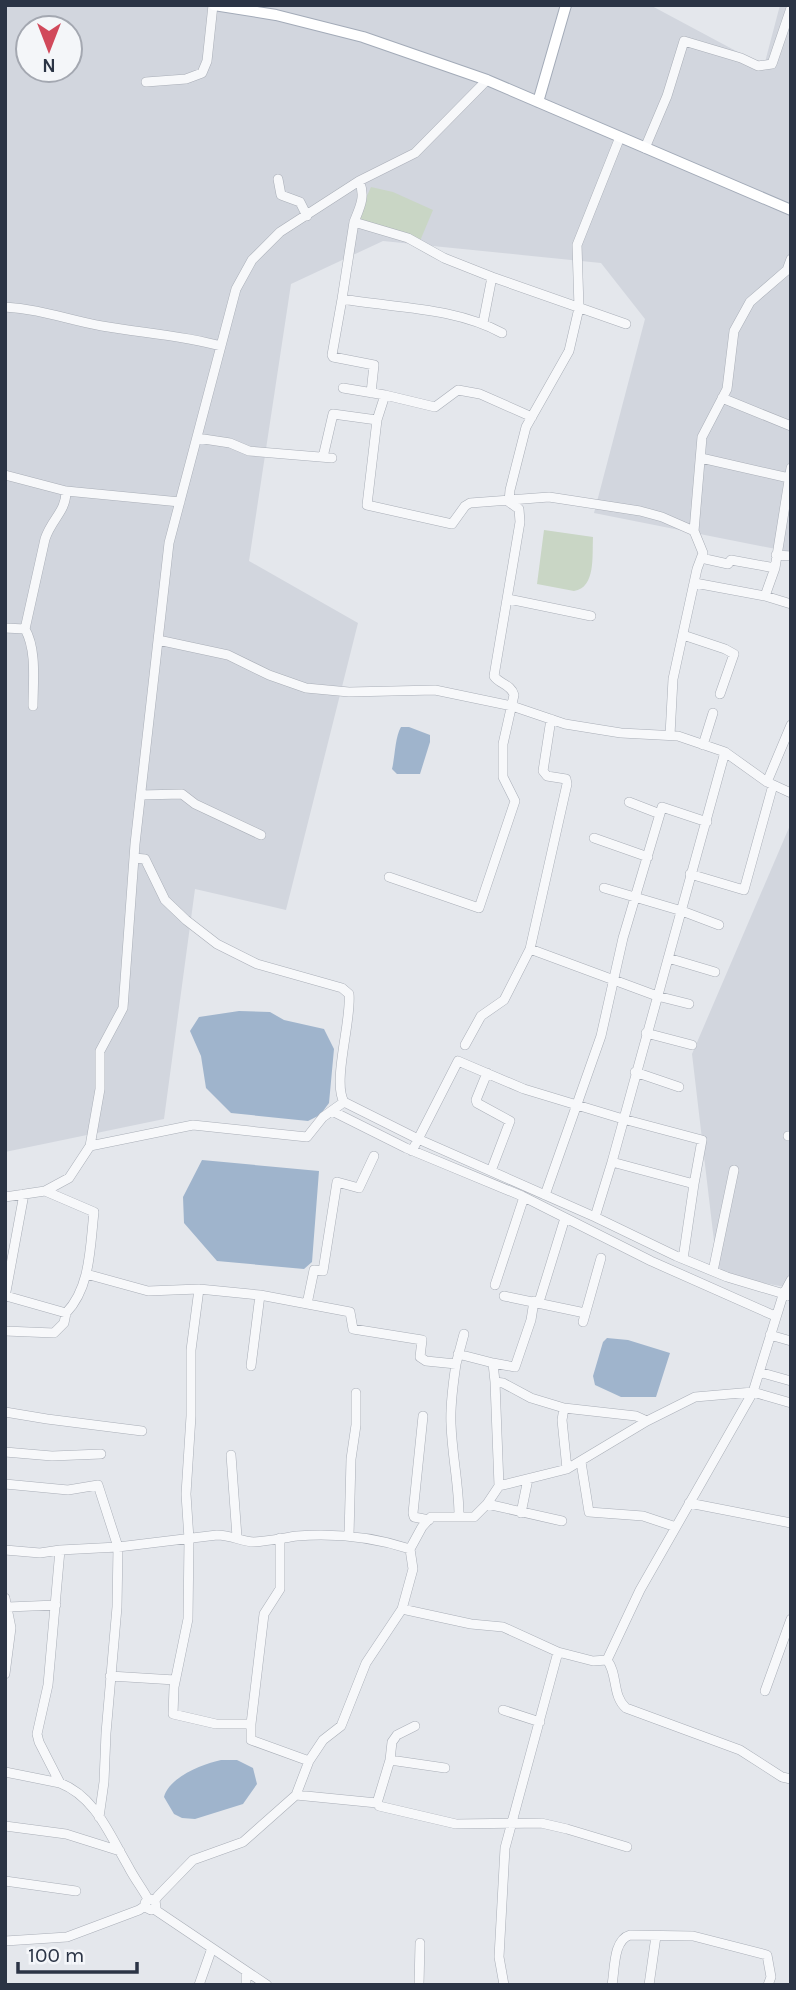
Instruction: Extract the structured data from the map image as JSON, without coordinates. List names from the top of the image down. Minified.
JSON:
{"scale_bar":"100 m","north":"bottom"}
